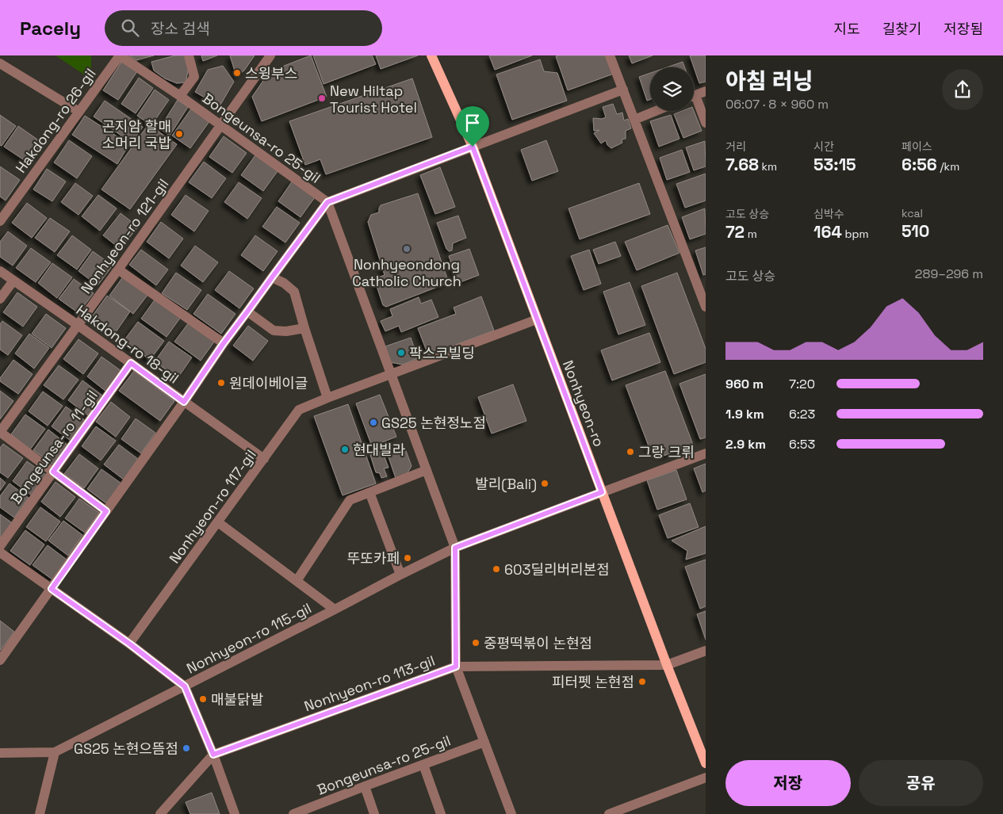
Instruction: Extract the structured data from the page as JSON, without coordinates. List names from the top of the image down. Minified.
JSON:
{"streets":{"main road":["Nonhyeon-ro"],"street":["Hakdong-ro 26-gil","Bongeunsa-ro 25-gil","Nonhyeon-ro 121-gil","Hakdong-ro 18-gil","Bongeunsa-ro 11-gil","Nonhyeon-ro 117-gil","Nonhyeon-ro 115-gil","Nonhyeon-ro 113-gil"]},"crossings":[["Hakdong-ro 26-gil","Bongeunsa-ro 25-gil"],["Bongeunsa-ro 25-gil","Nonhyeon-ro 121-gil"],["Bongeunsa-ro 25-gil","Nonhyeon-ro 117-gil"],["Bongeunsa-ro 25-gil","Nonhyeon-ro 115-gil"],["Bongeunsa-ro 25-gil","Nonhyeon-ro 113-gil"],["Nonhyeon-ro 121-gil","Hakdong-ro 18-gil"],["Hakdong-ro 18-gil","Bongeunsa-ro 11-gil"],["Hakdong-ro 18-gil","Nonhyeon-ro 117-gil"],["Nonhyeon-ro","Nonhyeon-ro 117-gil"],["Nonhyeon-ro","Nonhyeon-ro 115-gil"],["Nonhyeon-ro","Nonhyeon-ro 113-gil"],["Nonhyeon-ro 117-gil","Nonhyeon-ro 115-gil"]],"places":["스윙부스","New Hiltap Tourist Hotel","곤지암 할매 소머리 국밥","Nonhyeondong Catholic Church","팍스코빌딩","원데이베이글","GS25 논현정노점","현대빌라","그랑 크뤼","발리(Bali)","뚜또카페","603딜리버리본점","중평떡볶이 논현점","피터펫 논현점","매불닭발","GS25 논현으뜸점"],"page":{"header":"Pacely","search":"장소 검색","nav":["지도","길찾기","저장됨"],"heading":["아침 러닝","06:07 · 8 × 960 m"],"stats":[["거리","7.68 km"],["시간","53:15"],["페이스","6:56 /km"],["고도 상승","72 m"],["심박수","164 bpm"],["kcal","510"]],"chart":["고도 상승","289–296 m"],"list":[{"name":"960 m","note":"7:20"},{"name":"1.9 km","note":"6:23"},{"name":"2.9 km","note":"6:53"}],"buttons":["저장","공유"]}}
